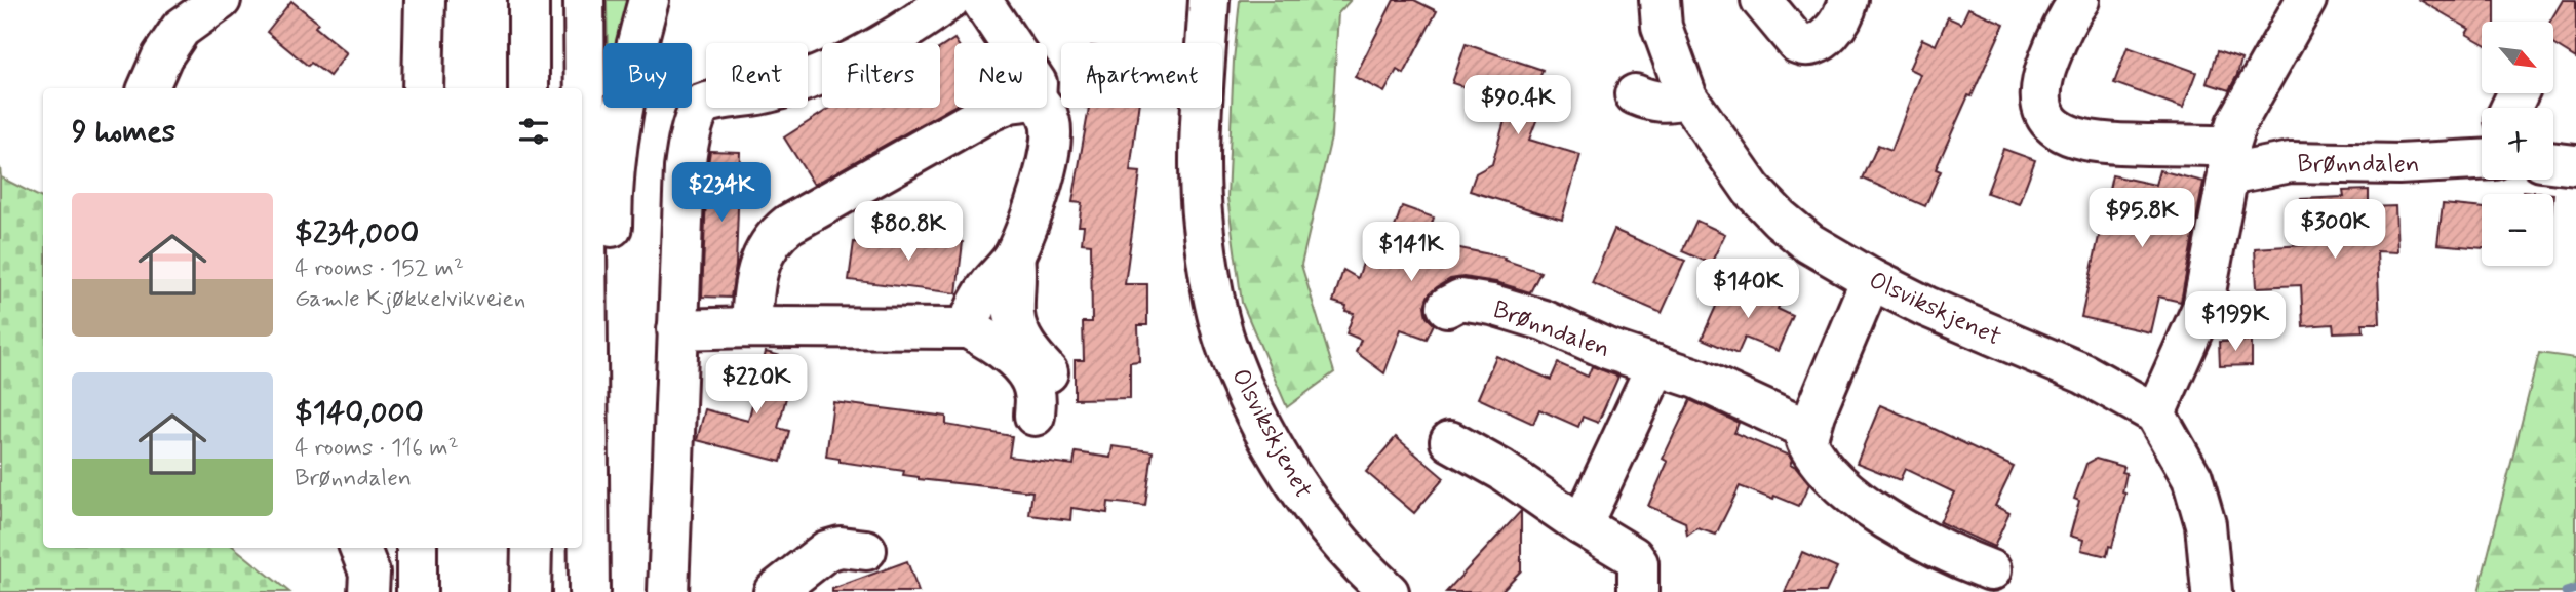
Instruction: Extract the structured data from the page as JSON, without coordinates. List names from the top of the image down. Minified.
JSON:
{"streets":{"main road":["Brønndalen","Olsvikskjenet"]},"north":"bottom right","page":{"map_buttons":["+","−"],"chip":["Buy","Rent","Filters","New","Apartment"],"price":["$90.4K","$234K","$95.8K","$300K","$80.8K","$141K","$140K","$199K","$220K"],"heading":"9 homes","list":[{"name":"$234,000","note":"4 rooms · 152 m² · Gamle Kjøkkelvikveien"},{"name":"$140,000","note":"4 rooms · 116 m² · Brønndalen"}]}}
